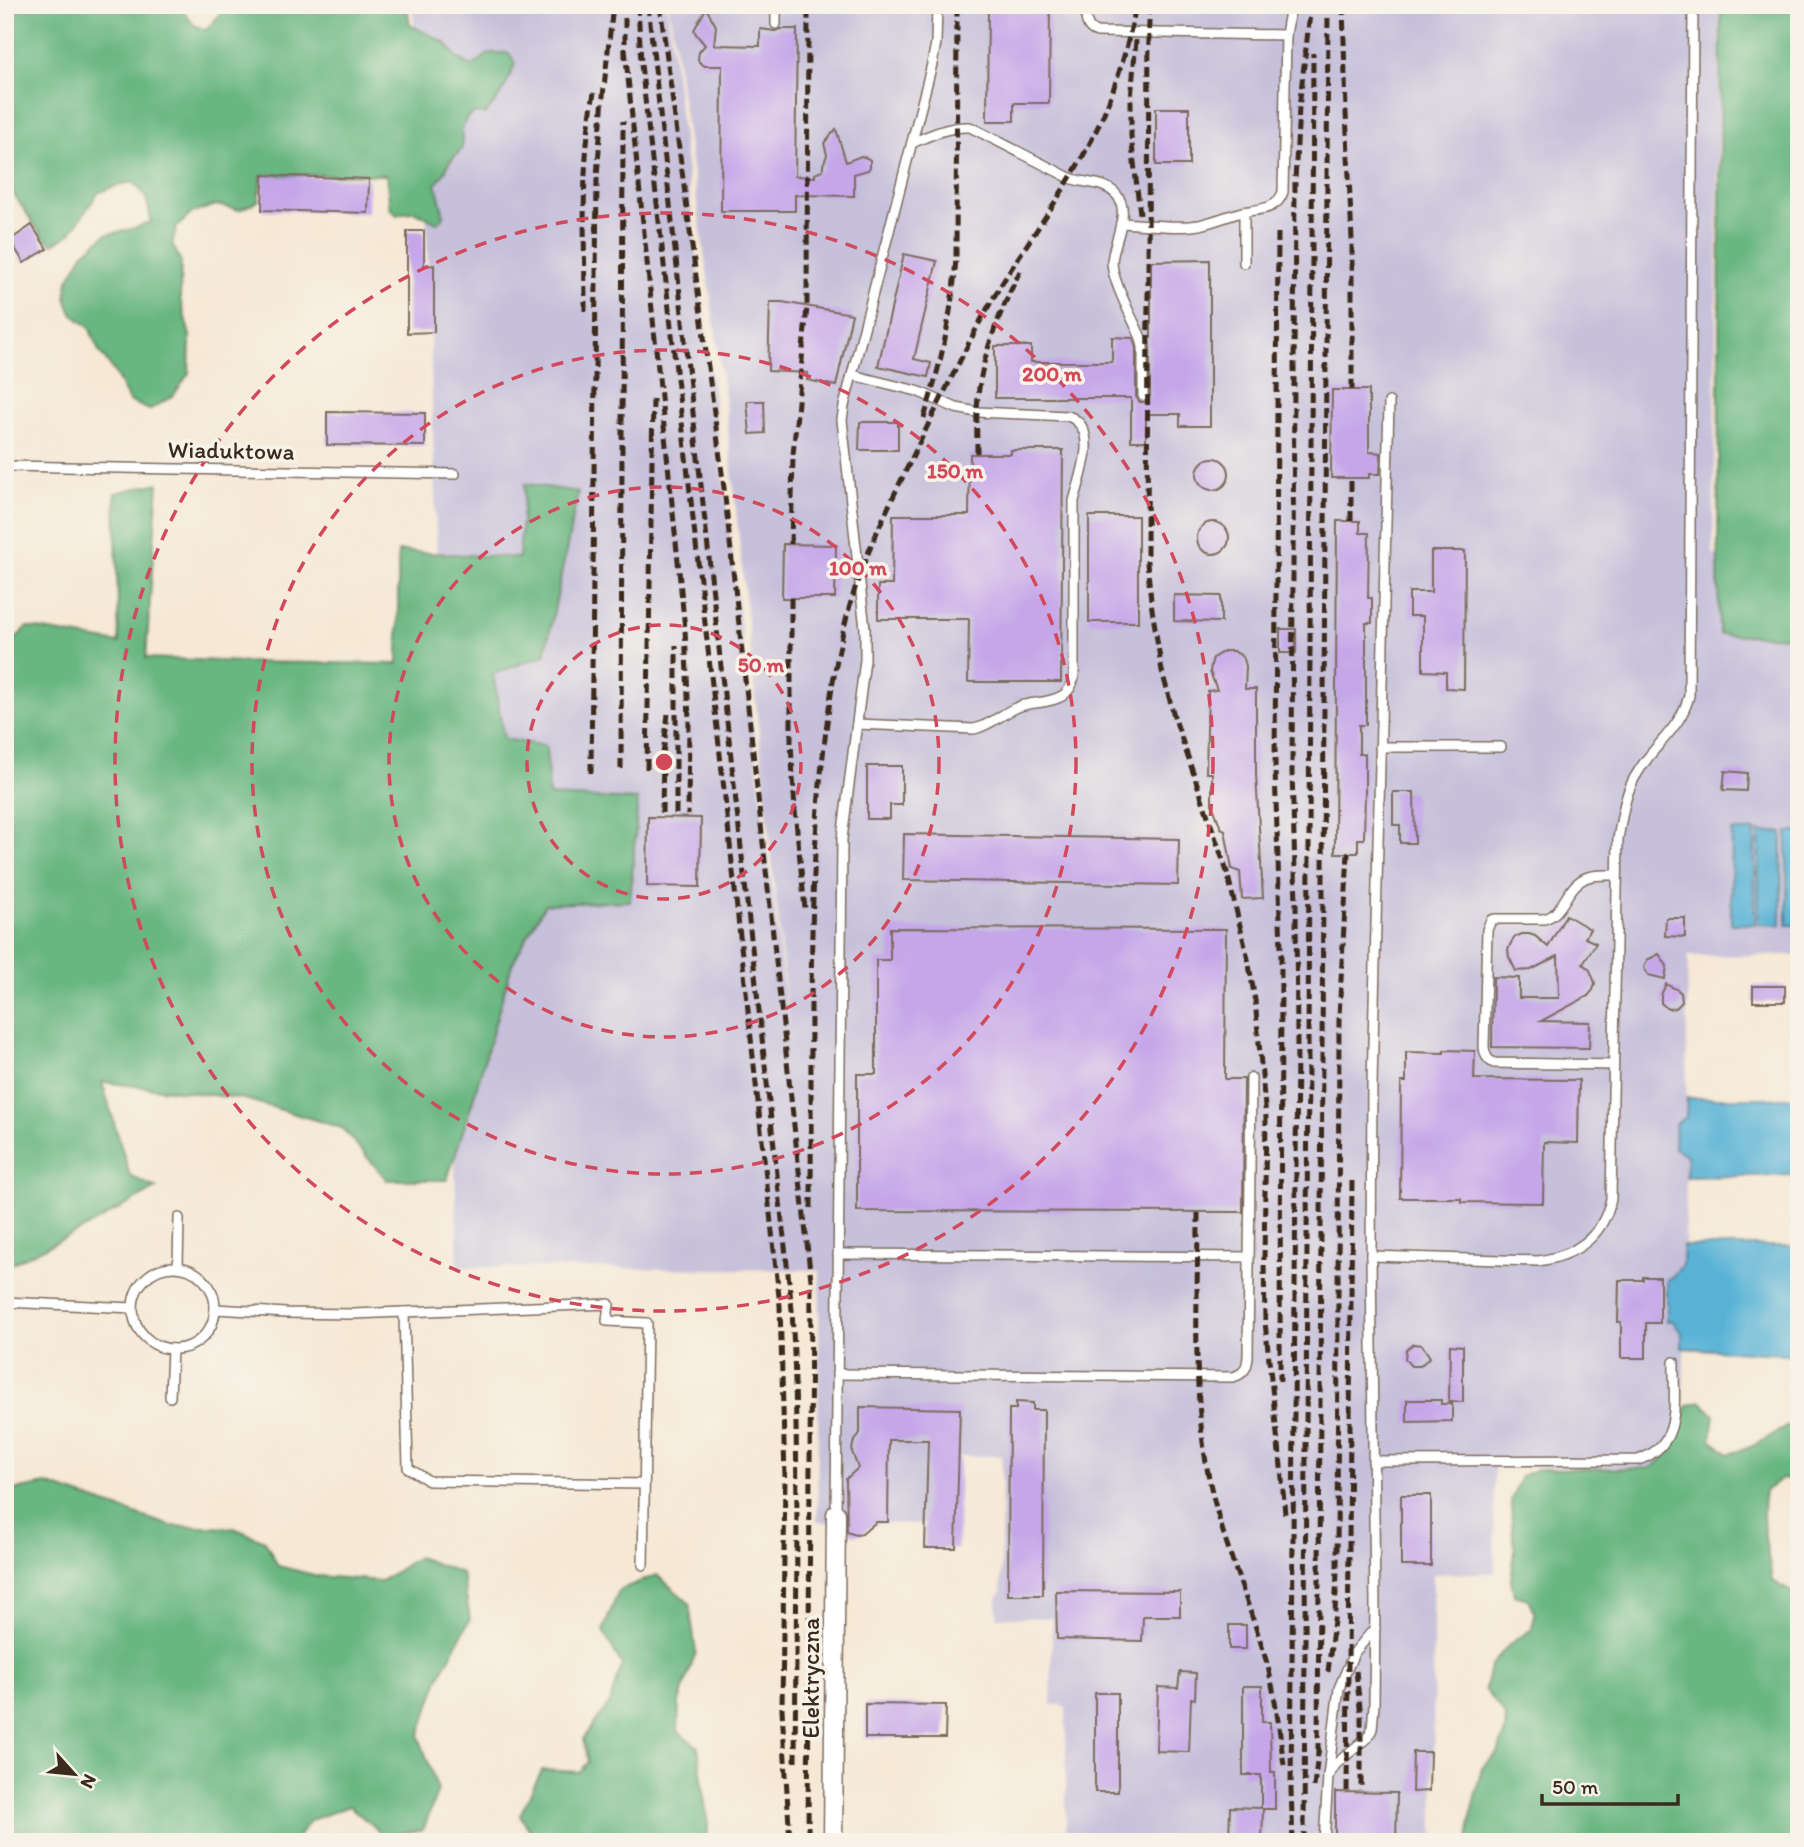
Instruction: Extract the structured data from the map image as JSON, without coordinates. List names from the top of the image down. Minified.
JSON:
{"streets":{"street":["Elektryczna"],"lane":["Wiaduktowa"]},"scale_bar":"50 m","north":"bottom right","rings":["200 m","150 m","100 m","50 m"]}
